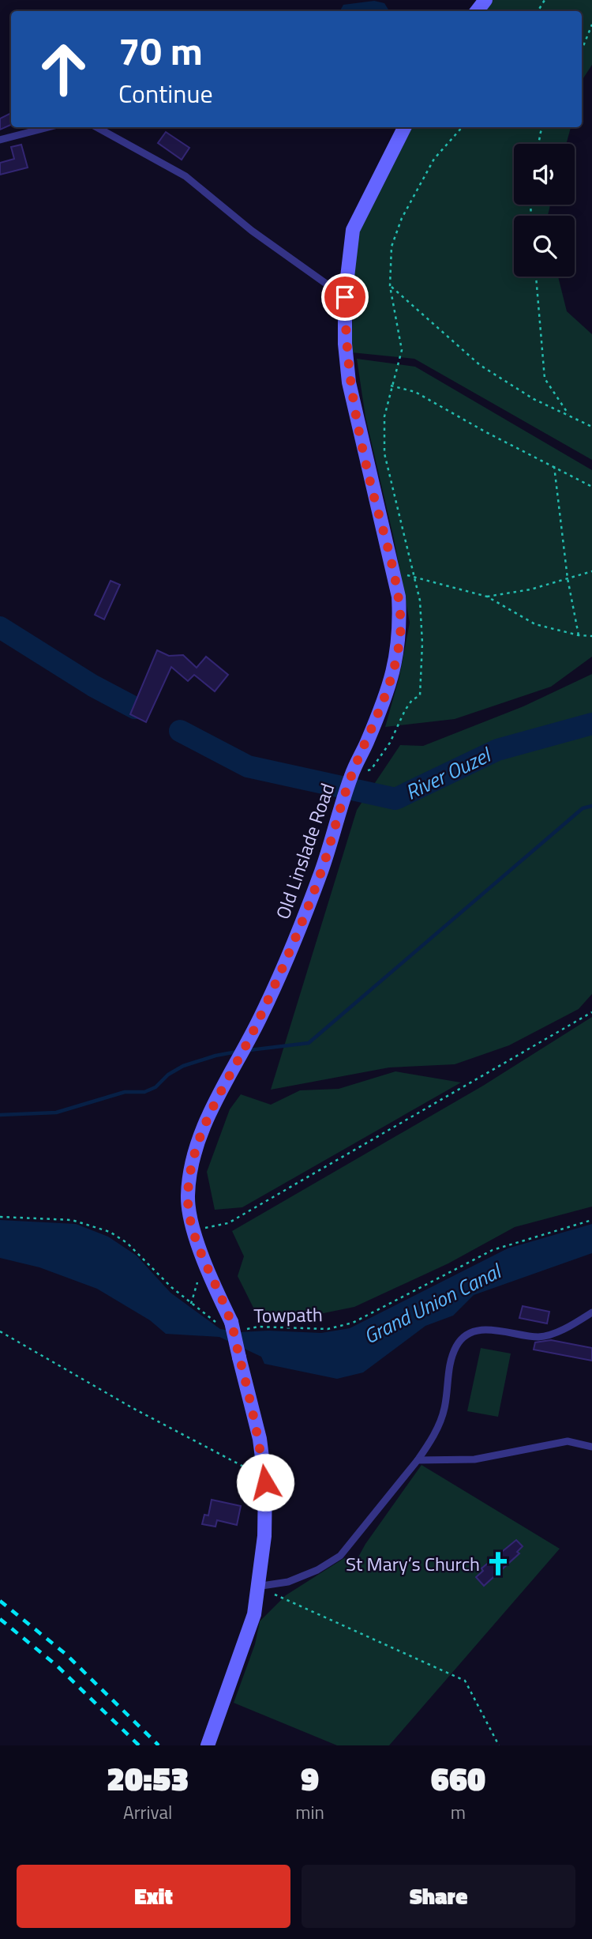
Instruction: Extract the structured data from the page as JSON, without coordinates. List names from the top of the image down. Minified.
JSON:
{"streets":{"street":["Old Linslade Road"],"path":["Towpath"]},"crossings":[["Old Linslade Road","Towpath"]],"water":["River Ouzel","Grand Union Canal"],"places":{"church":["St Mary’s Church"]},"page":{"turn":["70 m","Continue"],"eta":["20:53","Arrival","9","min","660","m"],"buttons":["Exit","Share"]}}
